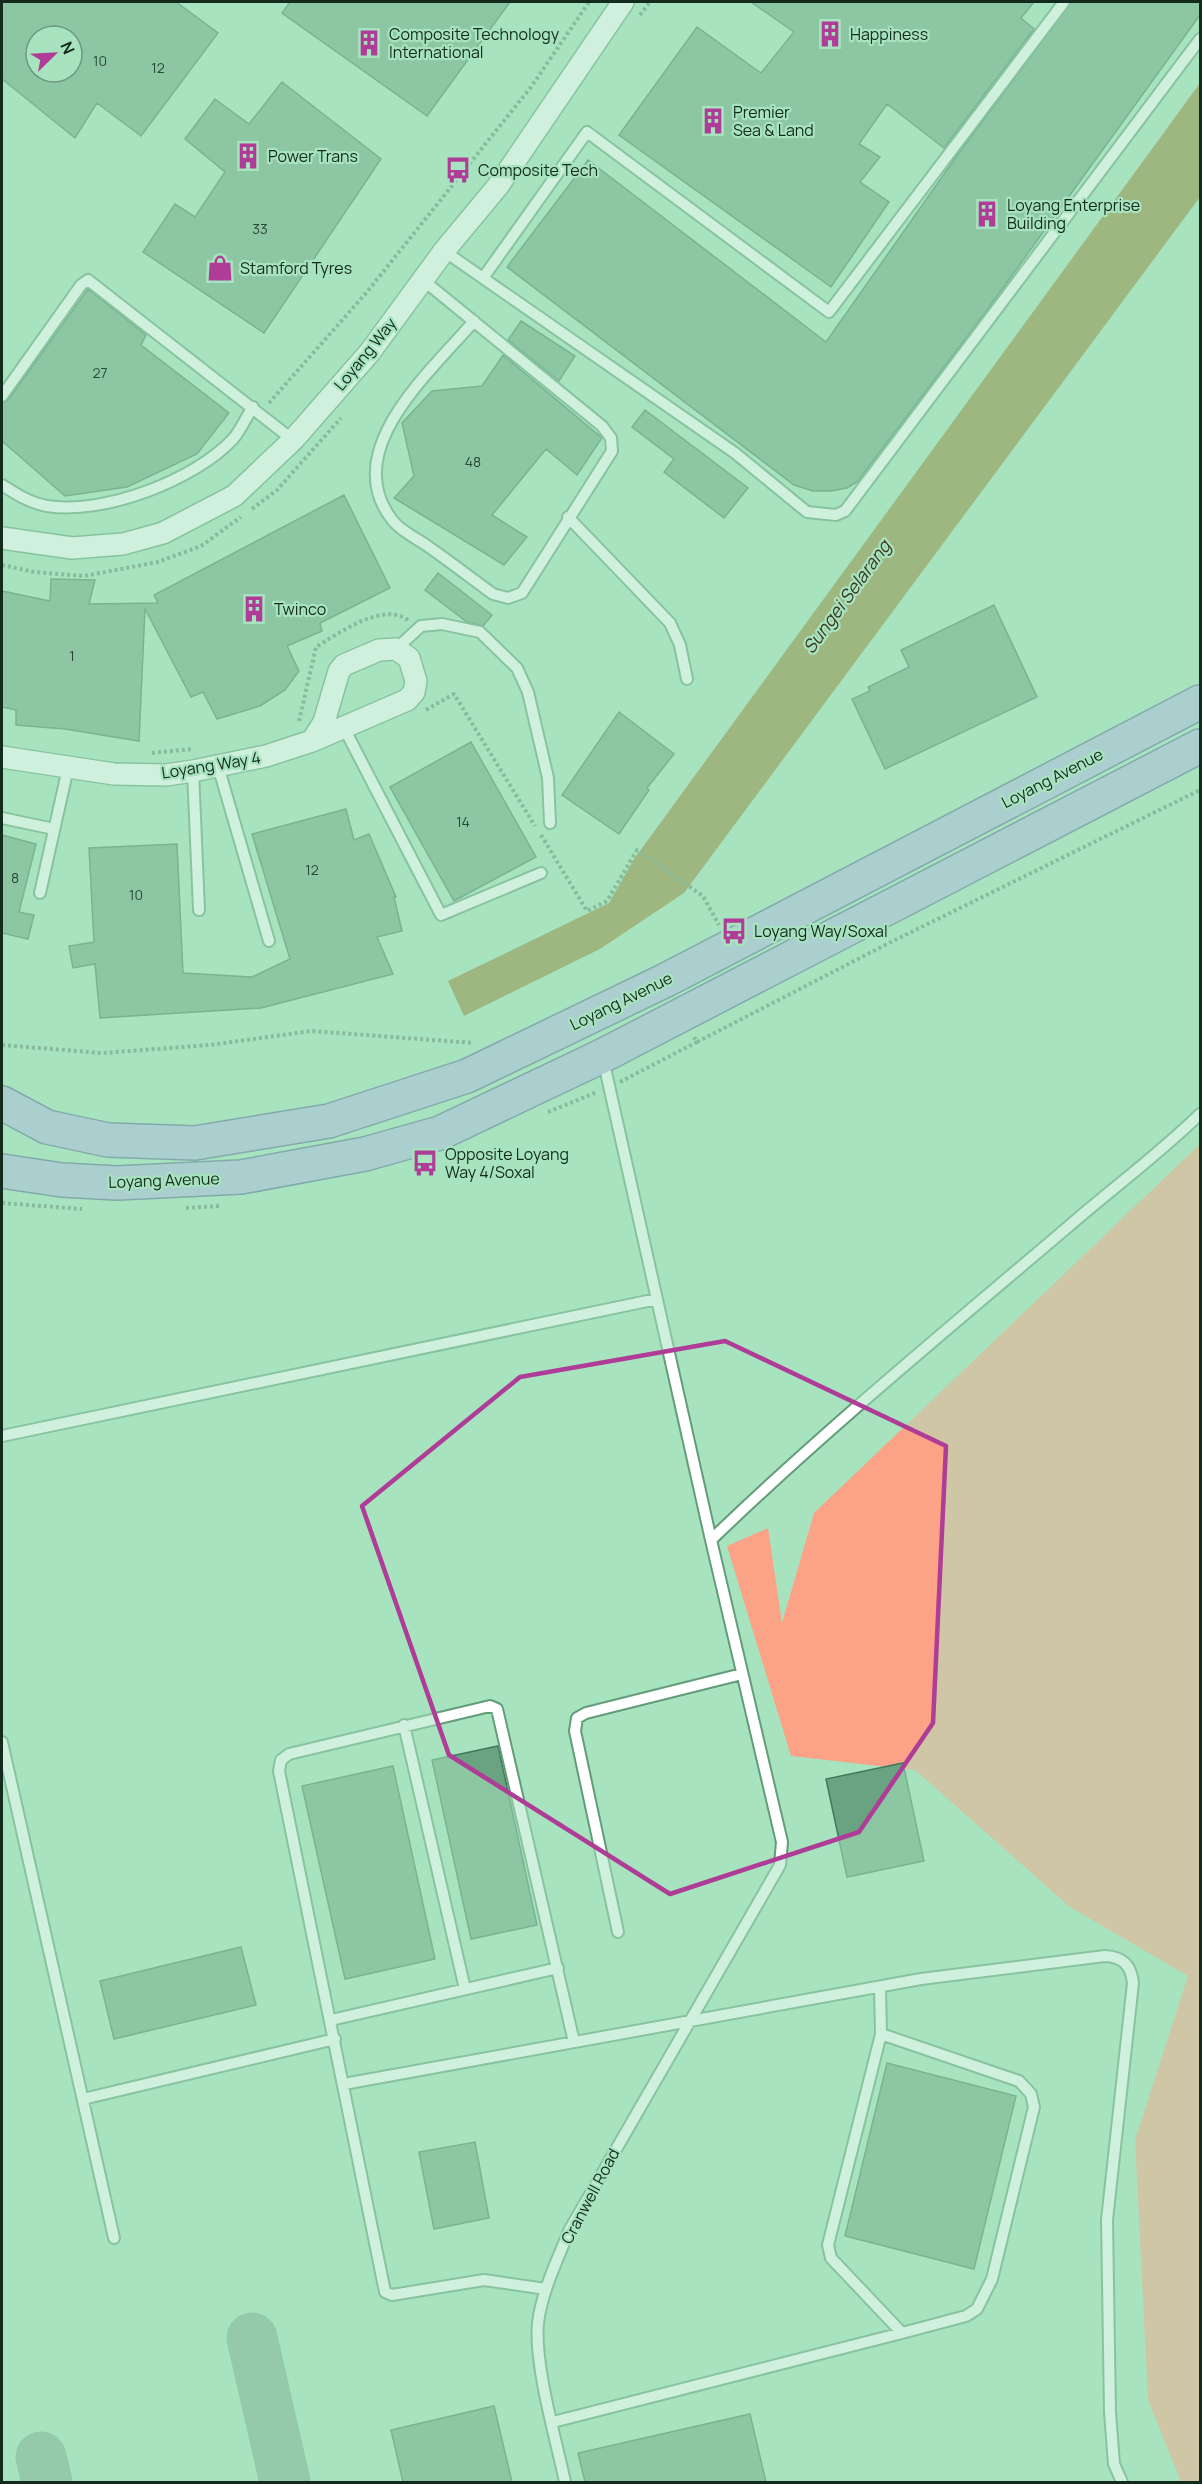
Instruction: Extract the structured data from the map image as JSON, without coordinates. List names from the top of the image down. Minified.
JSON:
{"streets":{"main road":["Loyang Avenue"],"street":["Loyang Way","Loyang Way 4"],"lane":["Cranwell Road"]},"crossings":[["Loyang Avenue","Cranwell Road"]],"water":["Sungei Selarang"],"places":{"building":["Happiness","Composite Technology International","Premier Sea & Land","Power Trans","Loyang Enterprise Building","Twinco"],"bus stop":["Composite Tech","Loyang Way/Soxal","Opposite Loyang Way 4/Soxal"],"shop":["Stamford Tyres"]},"house_numbers":["10","12","33","27","48","1","14","12","8","10"],"north":"top right"}
